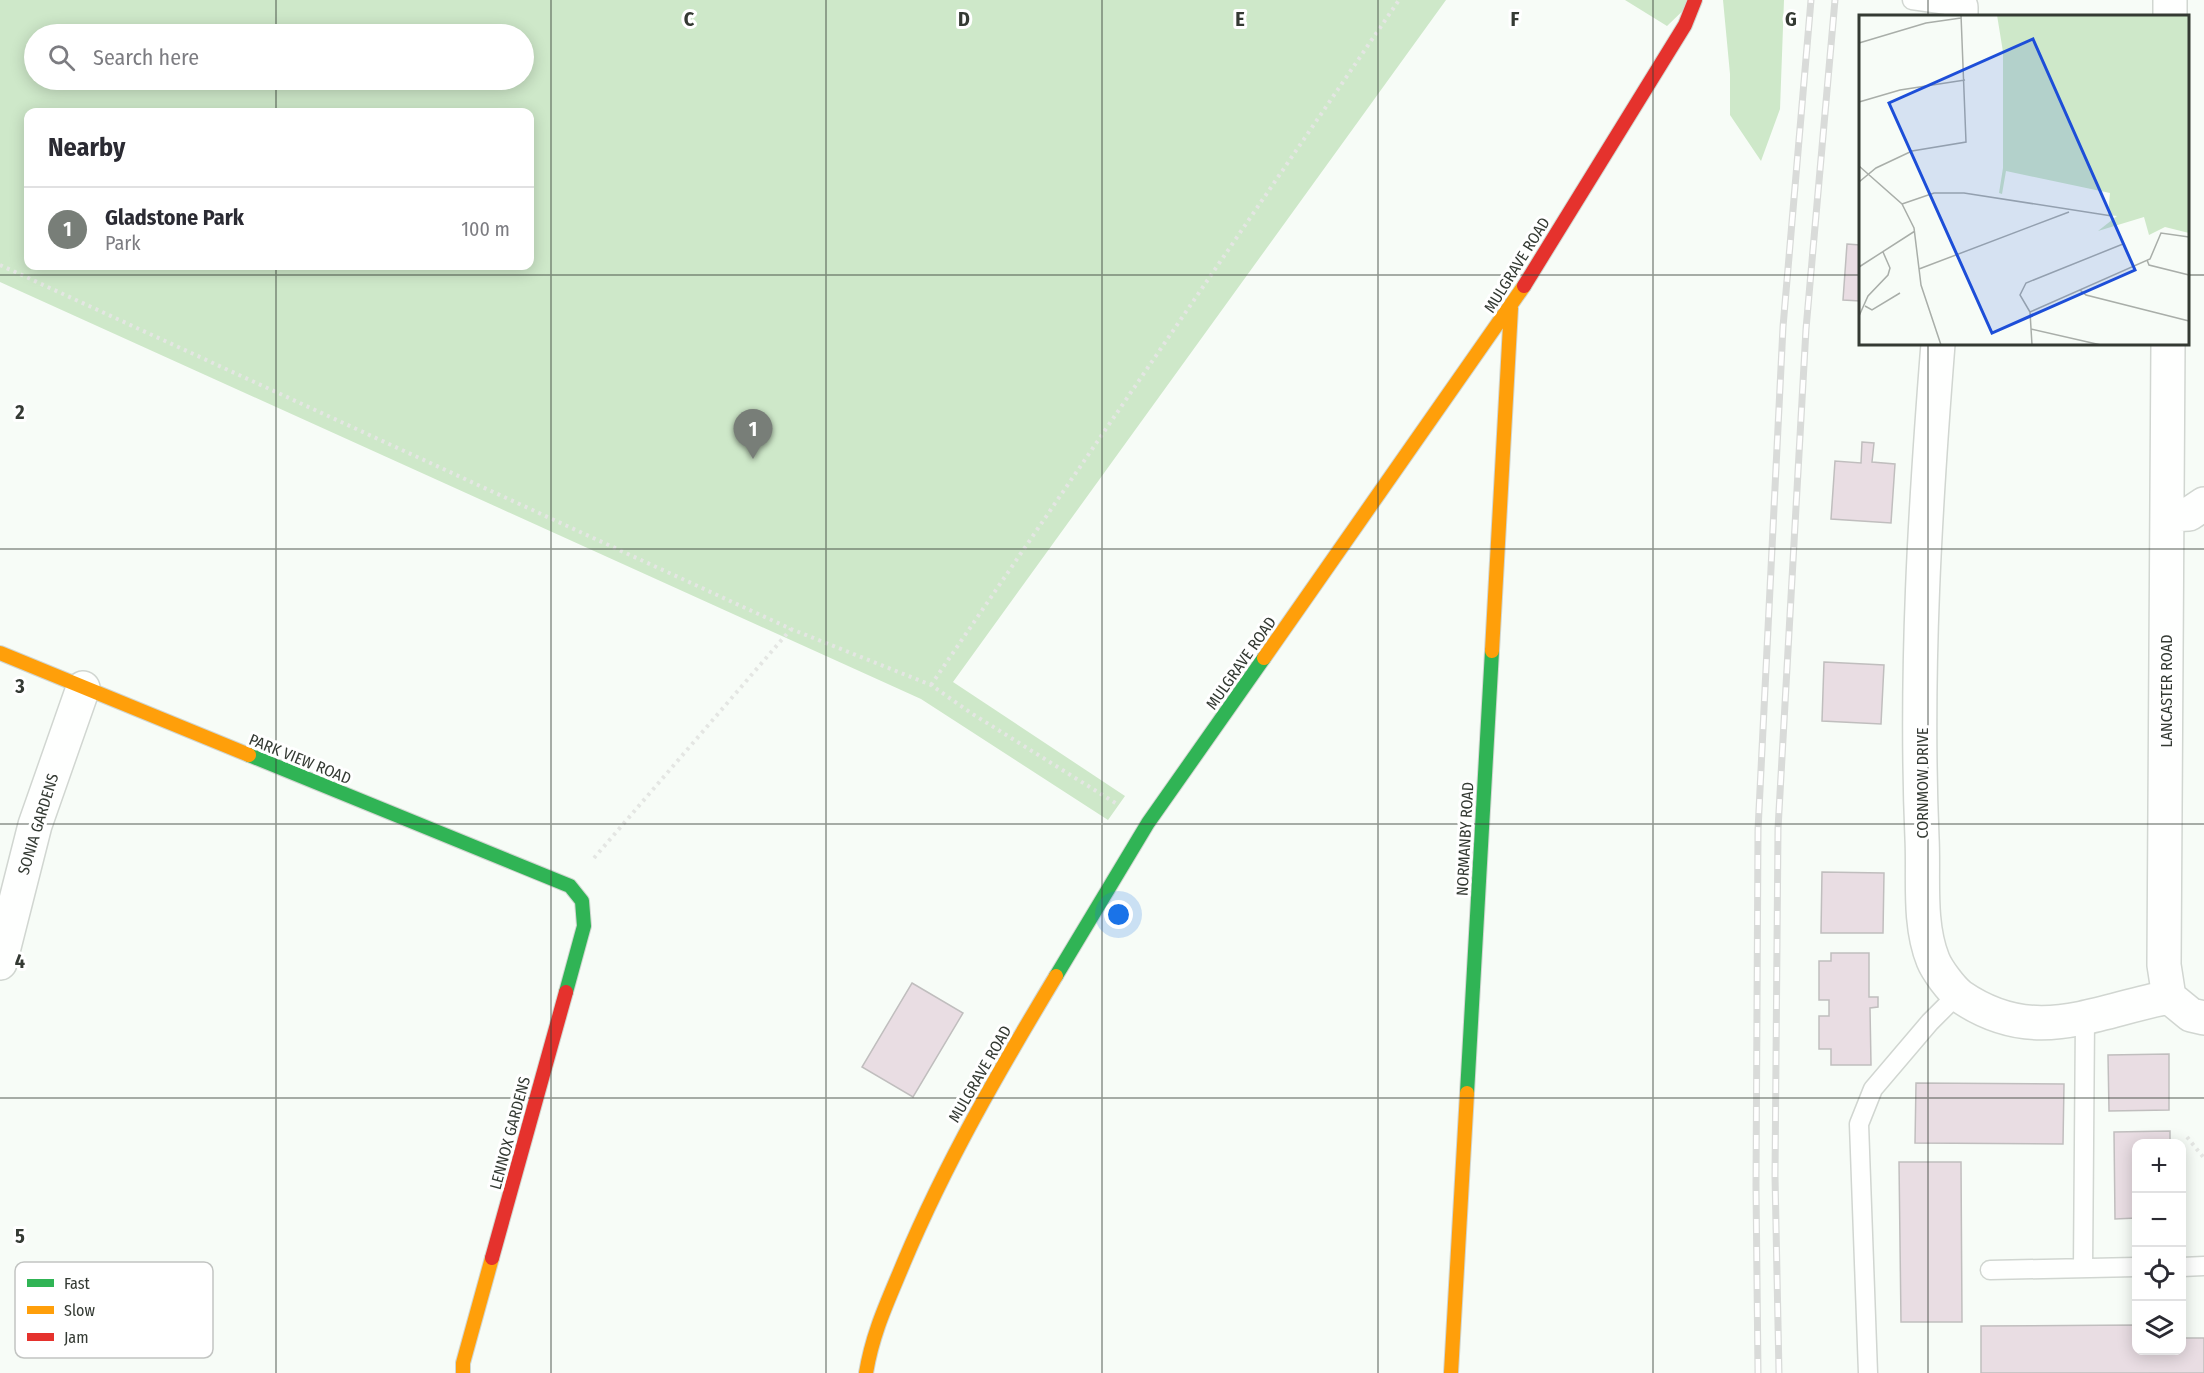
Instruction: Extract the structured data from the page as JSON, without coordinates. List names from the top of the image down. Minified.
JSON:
{"streets":{"street":["MULGRAVE ROAD","LANCASTER ROAD","PARK VIEW ROAD","CORNMOW DRIVE","SONIA GARDENS","NORMANBY ROAD","LENNOX GARDENS"]},"crossings":[["MULGRAVE ROAD","NORMANBY ROAD"],["LANCASTER ROAD","CORNMOW DRIVE"],["PARK VIEW ROAD","SONIA GARDENS"],["PARK VIEW ROAD","LENNOX GARDENS"]],"legend":["Fast","Slow","Jam"],"page":{"search":"Search here","heading":"Nearby","list":[{"mark":"1","name":"Gladstone Park","note":"Park","value":"100 m"}],"pins":"1","map_buttons":["+","−"]},"grid":{"columns":["C","D","E","F","G"],"rows":["2","3","4","5"]}}
